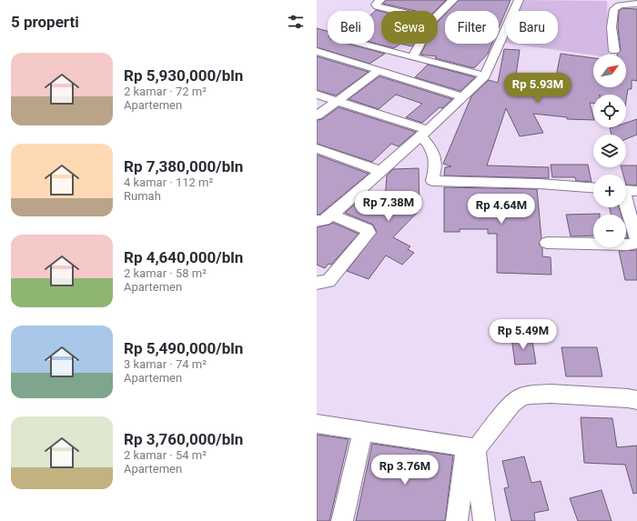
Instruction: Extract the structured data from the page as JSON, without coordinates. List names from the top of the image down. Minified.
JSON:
{"north":"top right","page":{"heading":"5 properti","chip":["Beli","Sewa","Filter","Baru"],"list":[{"name":"Rp 5,930,000/bln","note":"2 kamar · 72 m² · Apartemen"},{"name":"Rp 7,380,000/bln","note":"4 kamar · 112 m² · Rumah"},{"name":"Rp 4,640,000/bln","note":"2 kamar · 58 m² · Apartemen"},{"name":"Rp 5,490,000/bln","note":"3 kamar · 74 m² · Apartemen"},{"name":"Rp 3,760,000/bln","note":"2 kamar · 54 m² · Apartemen"}],"map_buttons":["+","−"],"price":["Rp 5.93M","Rp 7.38M","Rp 4.64M","Rp 5.49M","Rp 3.76M"]}}
